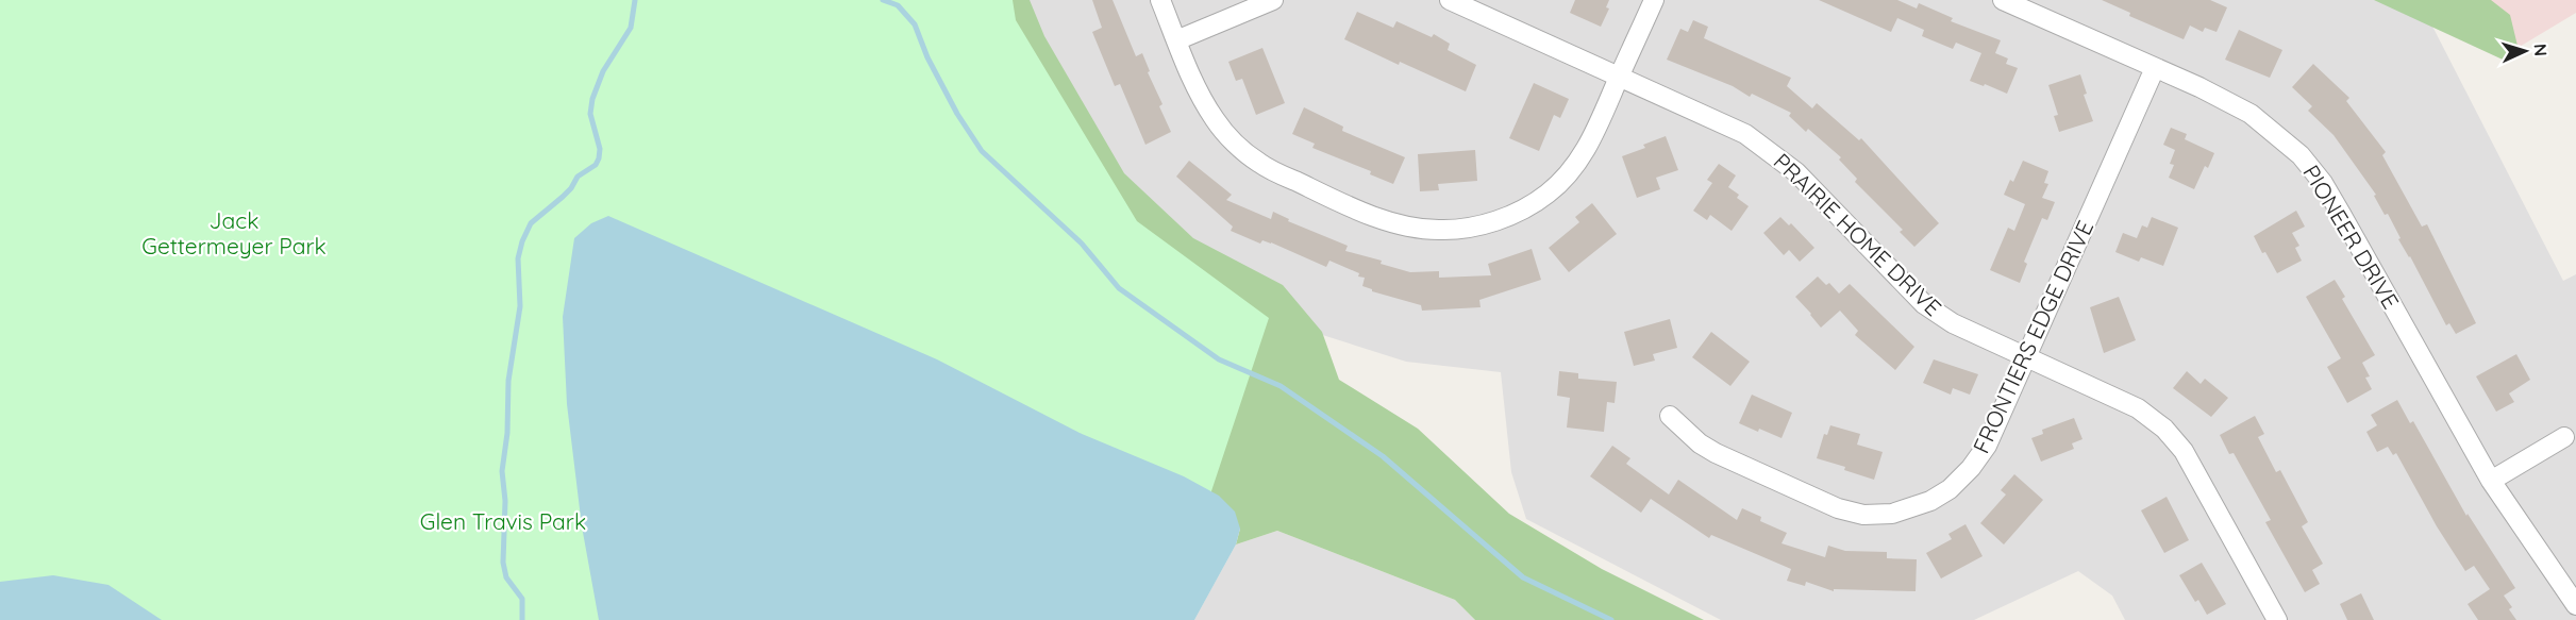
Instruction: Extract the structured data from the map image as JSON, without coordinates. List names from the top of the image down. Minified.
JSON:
{"streets":{"street":["PRAIRIE HOME DRIVE","PIONEER DRIVE","FRONTIERS EDGE DRIVE"]},"crossings":[["PRAIRIE HOME DRIVE","FRONTIERS EDGE DRIVE"],["PIONEER DRIVE","FRONTIERS EDGE DRIVE"]],"parks":["Jack Gettermeyer Park","Glen Travis Park"],"north":"right"}
